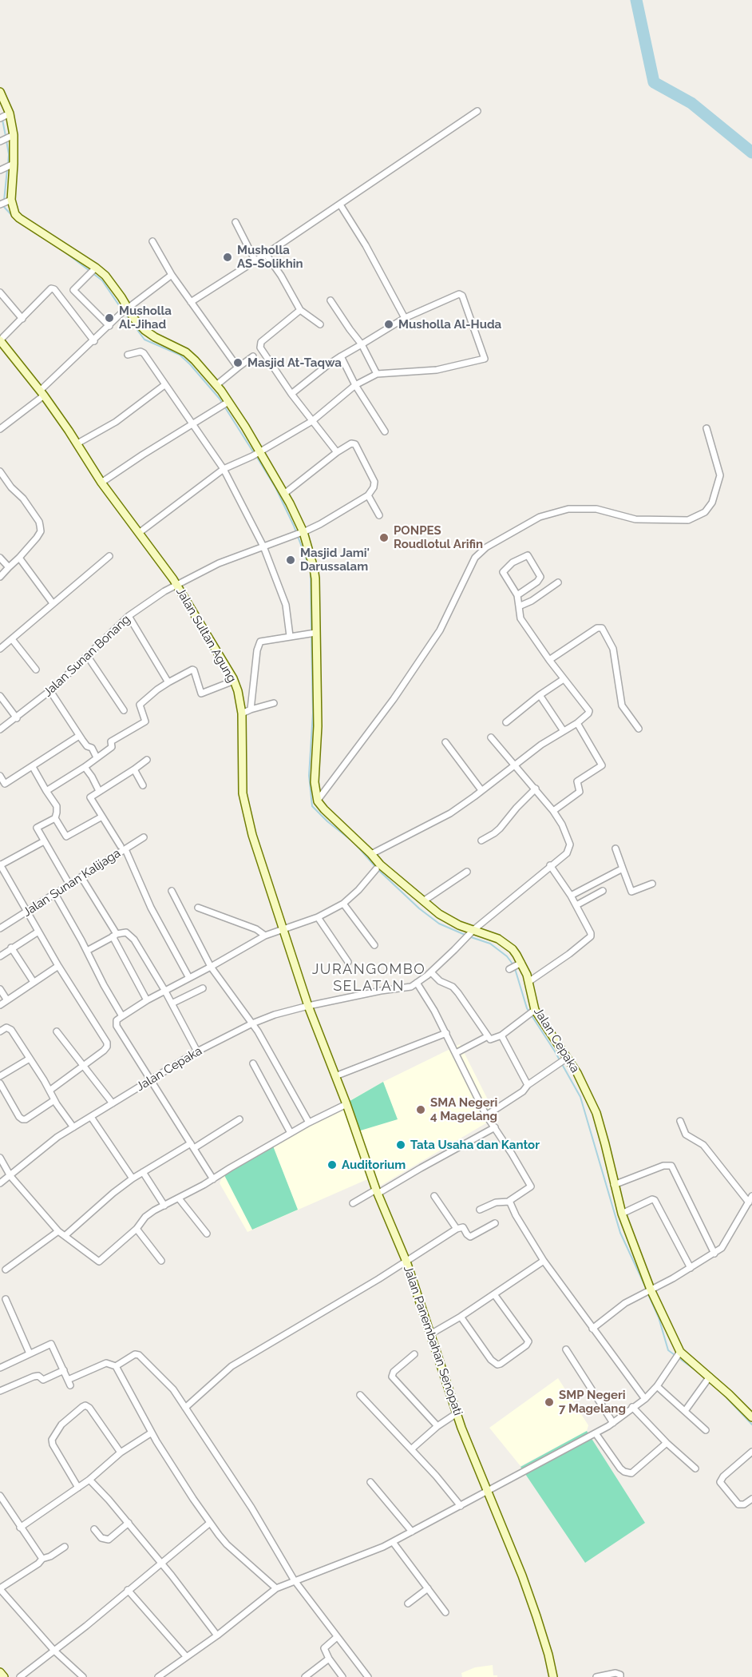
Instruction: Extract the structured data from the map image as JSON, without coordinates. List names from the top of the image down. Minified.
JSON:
{"streets":{"main road":["Jalan Sultan Agung","Jalan Cepaka","Jalan Panembahan Senopati"],"street":["Jalan Sunan Bonang","Jalan Sunan Kalijaga"]},"crossings":[["Jalan Sultan Agung","Jalan Sunan Bonang"],["Jalan Sultan Agung","Jalan Cepaka"],["Jalan Sultan Agung","Jalan Panembahan Senopati"],["Jalan Cepaka","Jalan Panembahan Senopati"]],"districts":["JURANGOMBO SELATAN"],"places":["Musholla AS-Solikhin","Musholla Al-Jihad","Musholla Al-Huda","Masjid At-Taqwa","PONPES Roudlotul Arifin","Masjid Jami' Darussalam","SMA Negeri 4 Magelang","Tata Usaha dan Kantor","Auditorium","SMP Negeri 7 Magelang"]}
